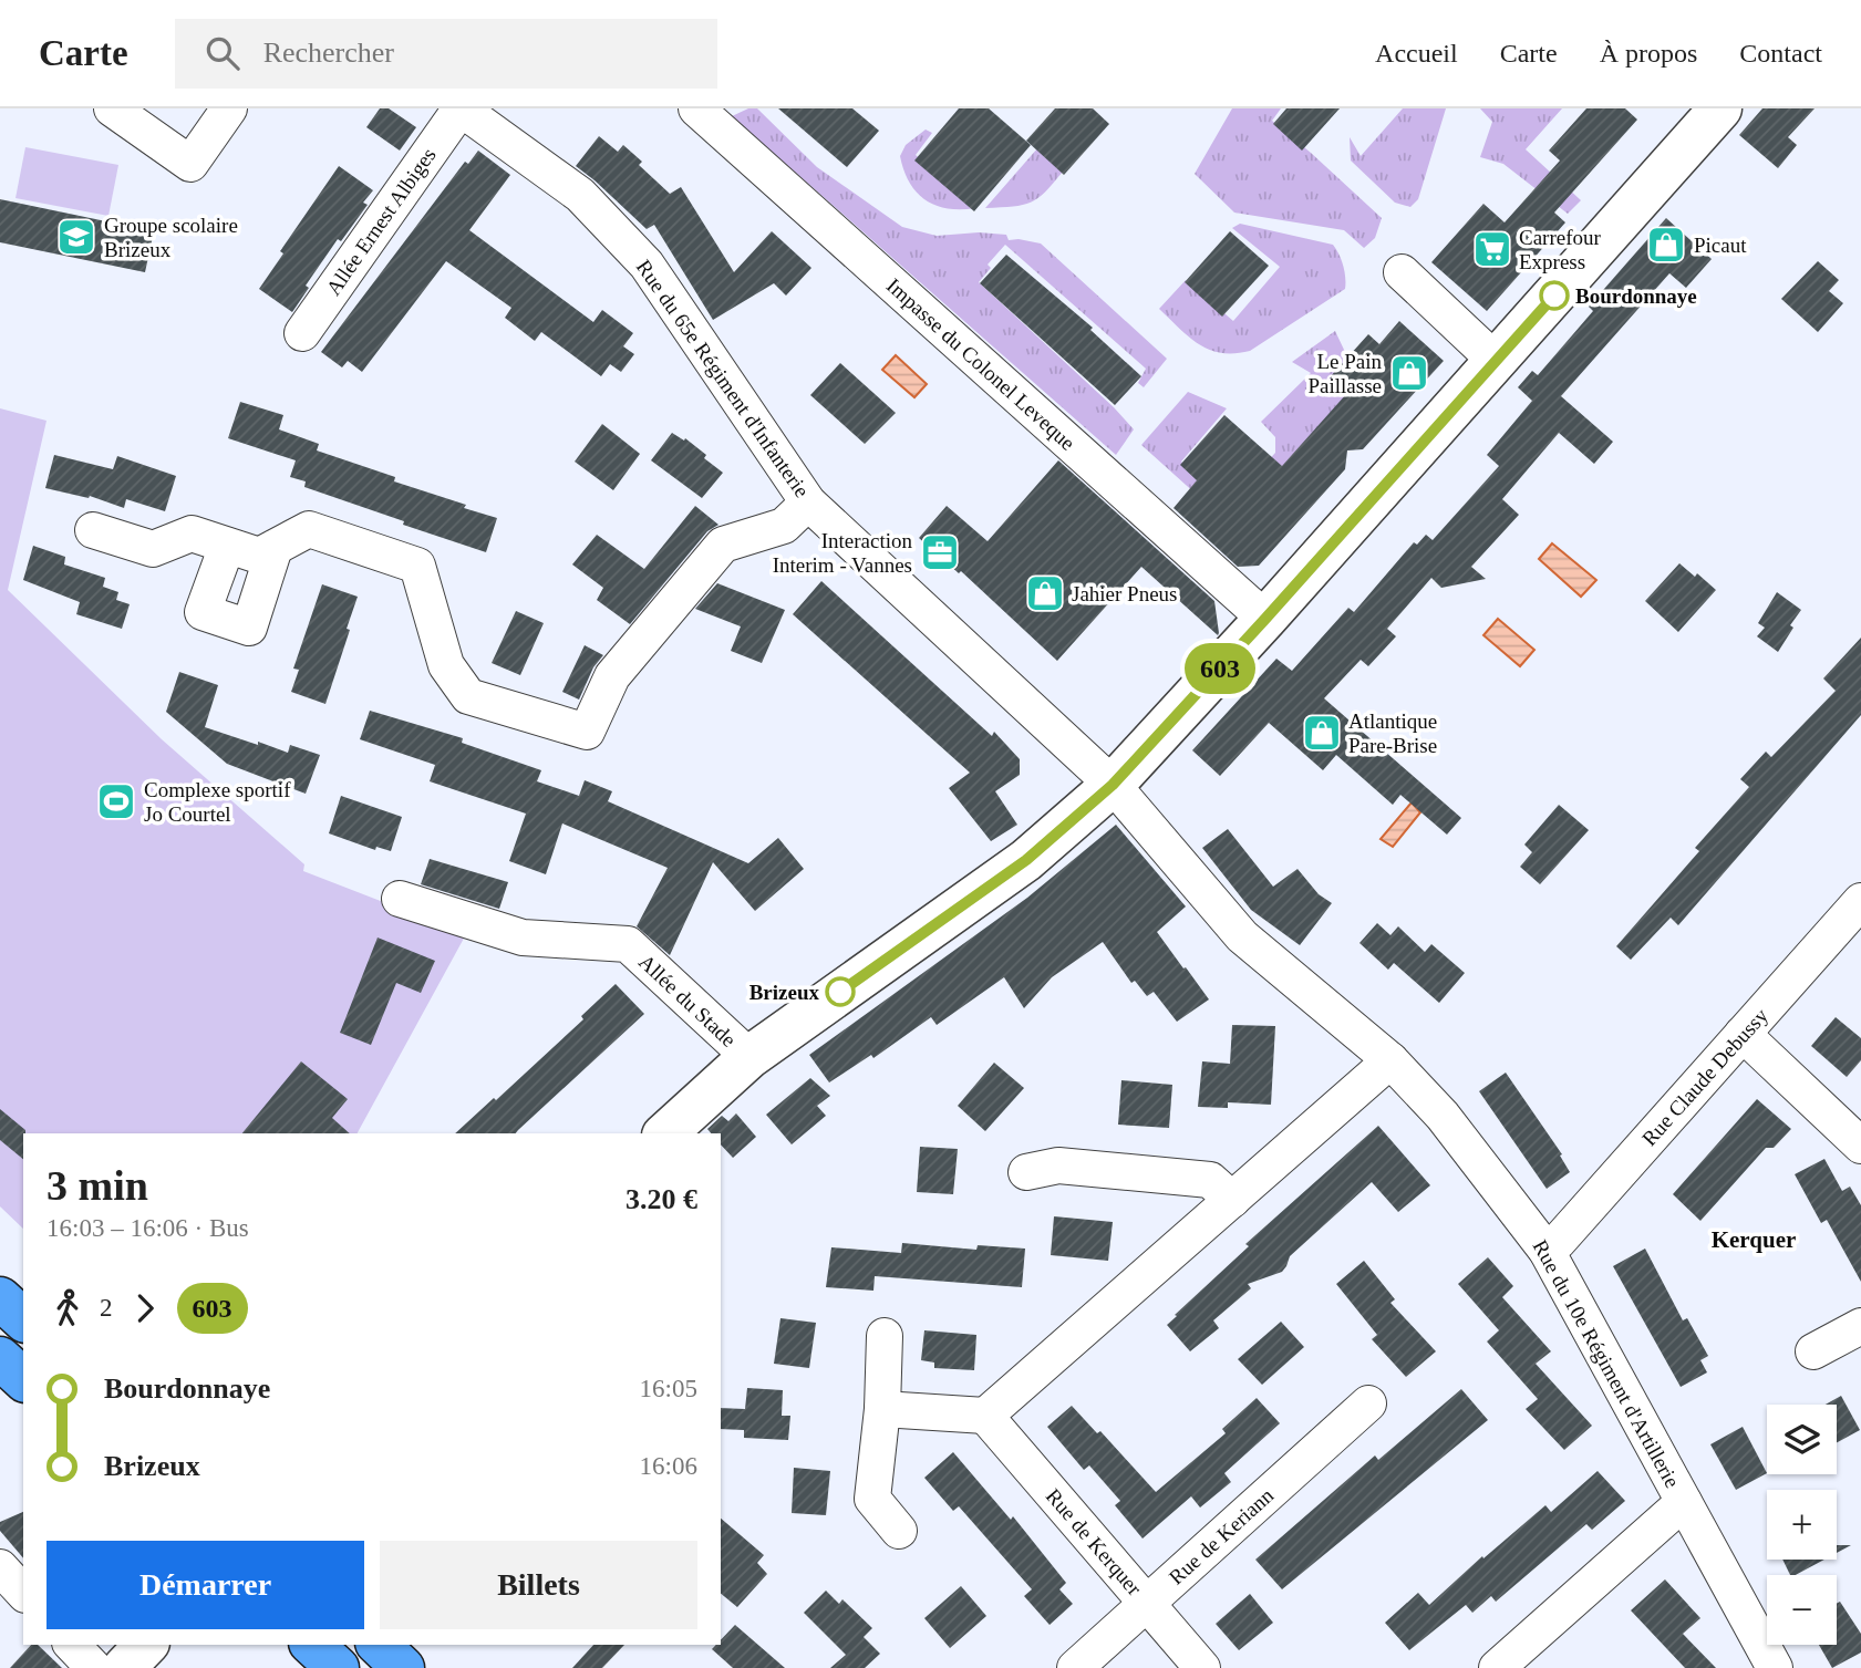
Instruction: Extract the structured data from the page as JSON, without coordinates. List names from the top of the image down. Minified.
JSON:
{"streets":{"street":["Allée Ernest Albiges","Impasse du Colonel Leveque","Rue du 65e Régiment d'Infanterie","Allée du Stade","Rue Claude Debussy","Rue du 10e Régiment d'Artillerie","Rue de Keriann","Rue de Kerquer"]},"crossings":[["Allée Ernest Albiges","Rue du 65e Régiment d'Infanterie"],["Rue du 65e Régiment d'Infanterie","Rue du 10e Régiment d'Artillerie"],["Rue Claude Debussy","Rue du 10e Régiment d'Artillerie"],["Rue de Keriann","Rue de Kerquer"]],"districts":["Kerquer"],"places":{"school or university":["Groupe scolaire Brizeux"],"shop":["Picaut","Le Pain Paillasse","Jahier Pneus","Atlantique Pare-Brise"],"supermarket":["Carrefour Express"],"other":["Bourdonnaye","Brizeux"],"office":["Interaction Interim - Vannes"],"sports":["Complexe sportif Jo Courtel"]},"lines":["bus line 603"],"page":{"header":"Carte","search":"Rechercher","nav":["Accueil","Carte","À propos","Contact"],"on_map":"603","heading":["3 min","16:03 – 16:06 · Bus","3.20 €"],"legs":["2","603"],"list":[{"name":"Bourdonnaye","value":"16:05"},{"name":"Brizeux","value":"16:06"}],"map_buttons":["+","−"],"buttons":["Démarrer","Billets"]}}
